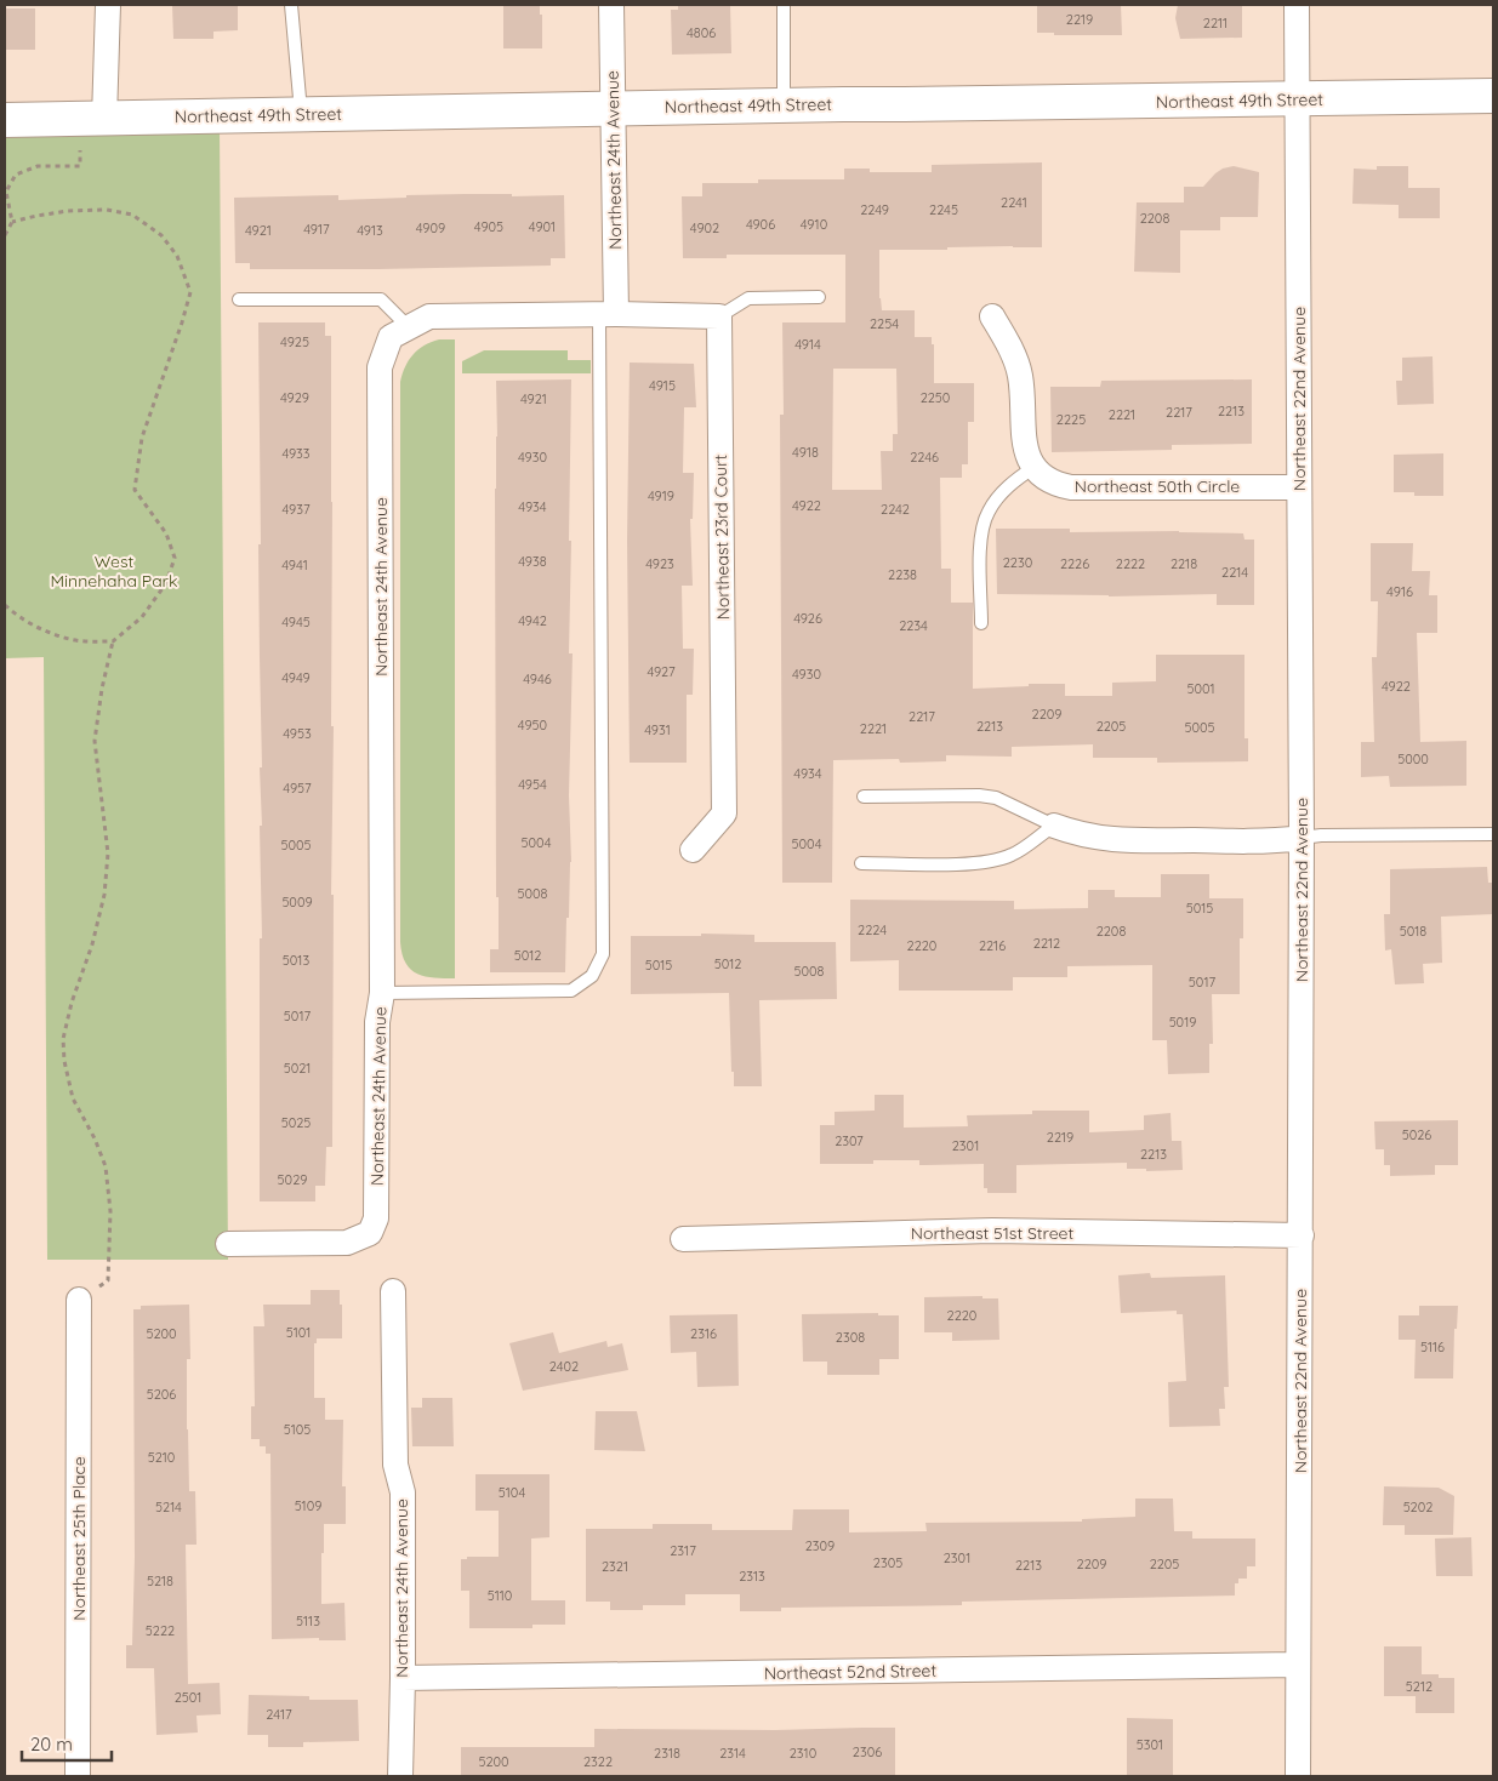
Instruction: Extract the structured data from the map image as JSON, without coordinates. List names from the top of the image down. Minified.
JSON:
{"streets":{"street":["Northeast 49th Street","Northeast 24th Avenue","Northeast 22nd Avenue","Northeast 50th Circle","Northeast 23rd Court","Northeast 51st Street","Northeast 25th Place","Northeast 52nd Street"]},"crossings":[["Northeast 49th Street","Northeast 24th Avenue"],["Northeast 49th Street","Northeast 22nd Avenue"],["Northeast 24th Avenue","Northeast 52nd Street"],["Northeast 22nd Avenue","Northeast 50th Circle"],["Northeast 22nd Avenue","Northeast 51st Street"],["Northeast 22nd Avenue","Northeast 52nd Street"]],"parks":["West Minnehaha Park"],"house_numbers":["2219","2211","4806","2241","2249","2245","2208","4906","4910","4905","4901","4909","4902","4917","4921","4913","2254","4925","4914","4915","4929","2250","4921","2213","2217","2221","2225","4918","4933","4930","2246","4919","4922","4934","4937","2242","4938","2230","4923","2226","2222","2218","4941","2214","2238","4916","4926","4942","4945","2234","4927","4930","4949","4946","4922","5001","2209","2217","4950","2213","2205","5005","2221","4931","4953","5000","4934","4954","4957","5004","5004","5005","5008","5009","5015","2224","2208","5018","2212","2220","2216","5012","5013","5012","5015","5008","5017","5017","5019","5021","5025","5026","2219","2307","2301","2213","5029","2220","5101","5200","2316","2308","5116","2402","5206","5105","5210","5104","5109","5214","5202","2309","2317","2301","2305","2209","2205","2213","2321","2313","5218","5110","5113","5222","5212","2501","2417","5301","2306","2318","2314","2310","5200","2322"],"scale_bar":"20 m"}
